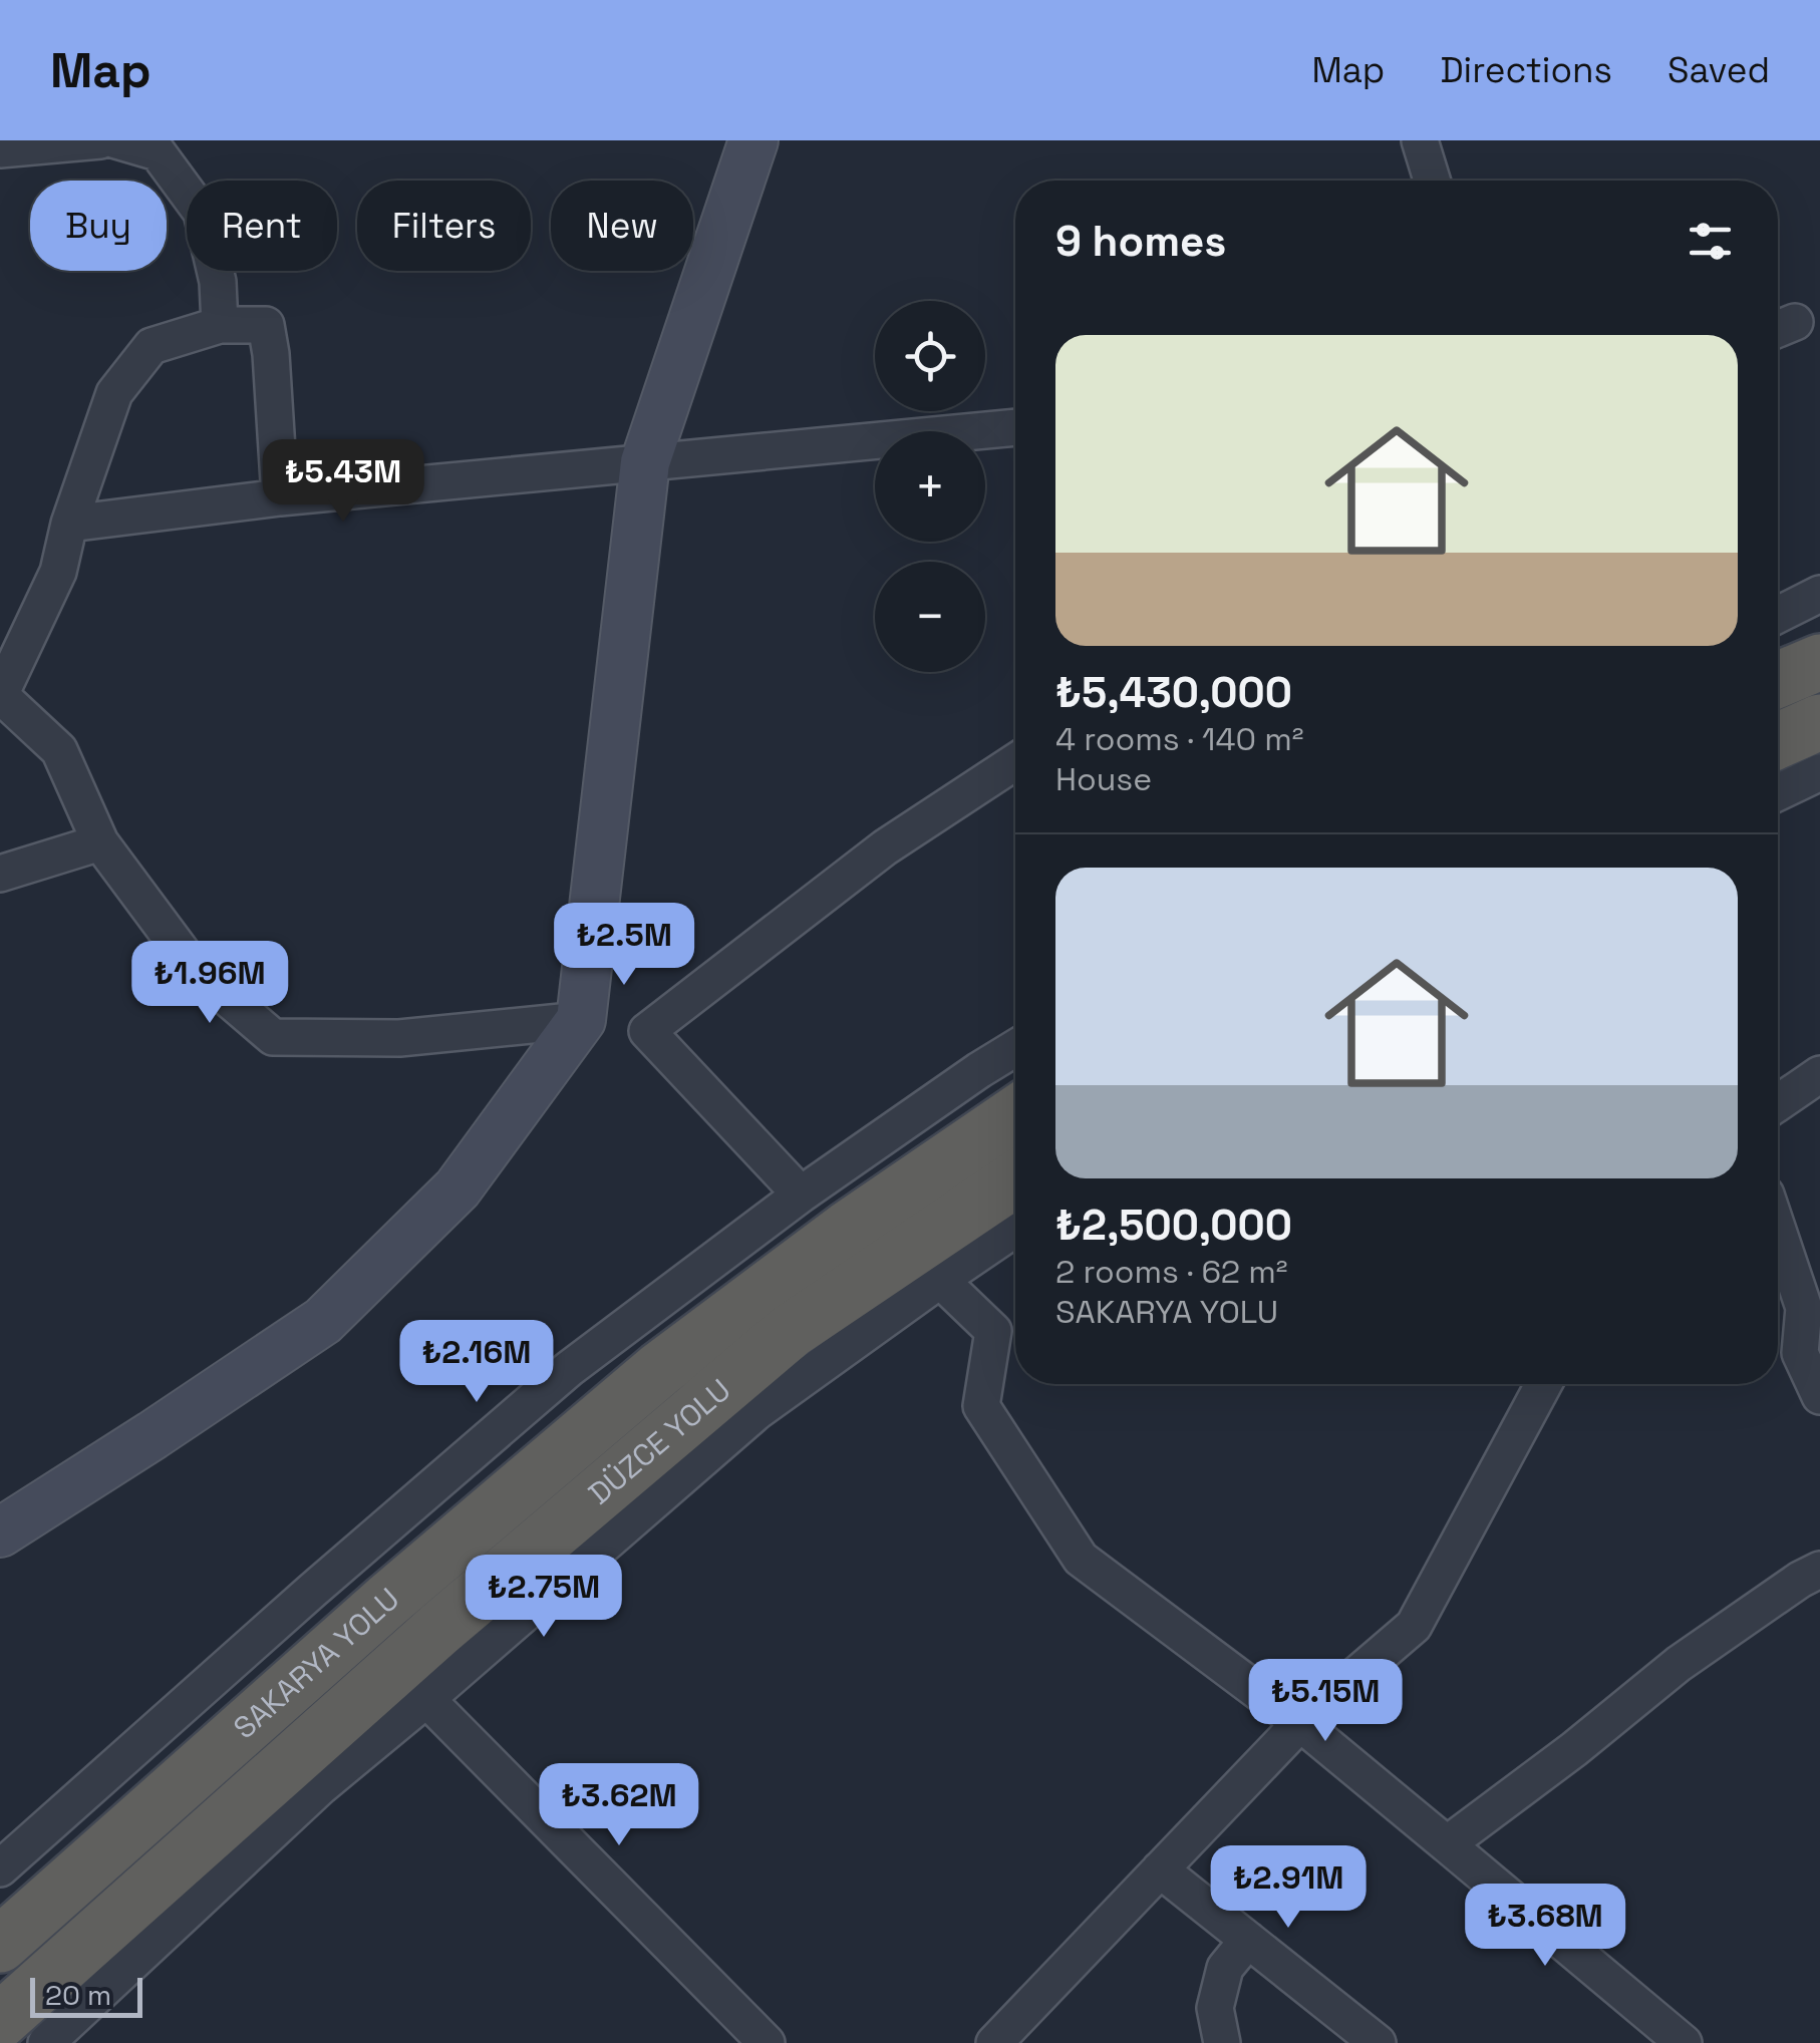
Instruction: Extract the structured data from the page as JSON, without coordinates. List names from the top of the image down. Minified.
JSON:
{"streets":{"highway":["DÜZCE YOLU","SAKARYA YOLU"]},"scale_bar":"20 m","page":{"header":"Map","nav":["Map","Directions","Saved"],"chip":["Buy","Rent","Filters","New"],"heading":"9 homes","map_buttons":["+","−"],"list":[{"name":"₺5,430,000","note":"4 rooms · 140 m² · House"},{"name":"₺2,500,000","note":"2 rooms · 62 m² · SAKARYA YOLU"}],"price":["₺5.43M","₺2.5M","₺1.96M","₺2.16M","₺2.75M","₺5.15M","₺3.62M","₺2.91M","₺3.68M"],"scale":"20 m"}}
